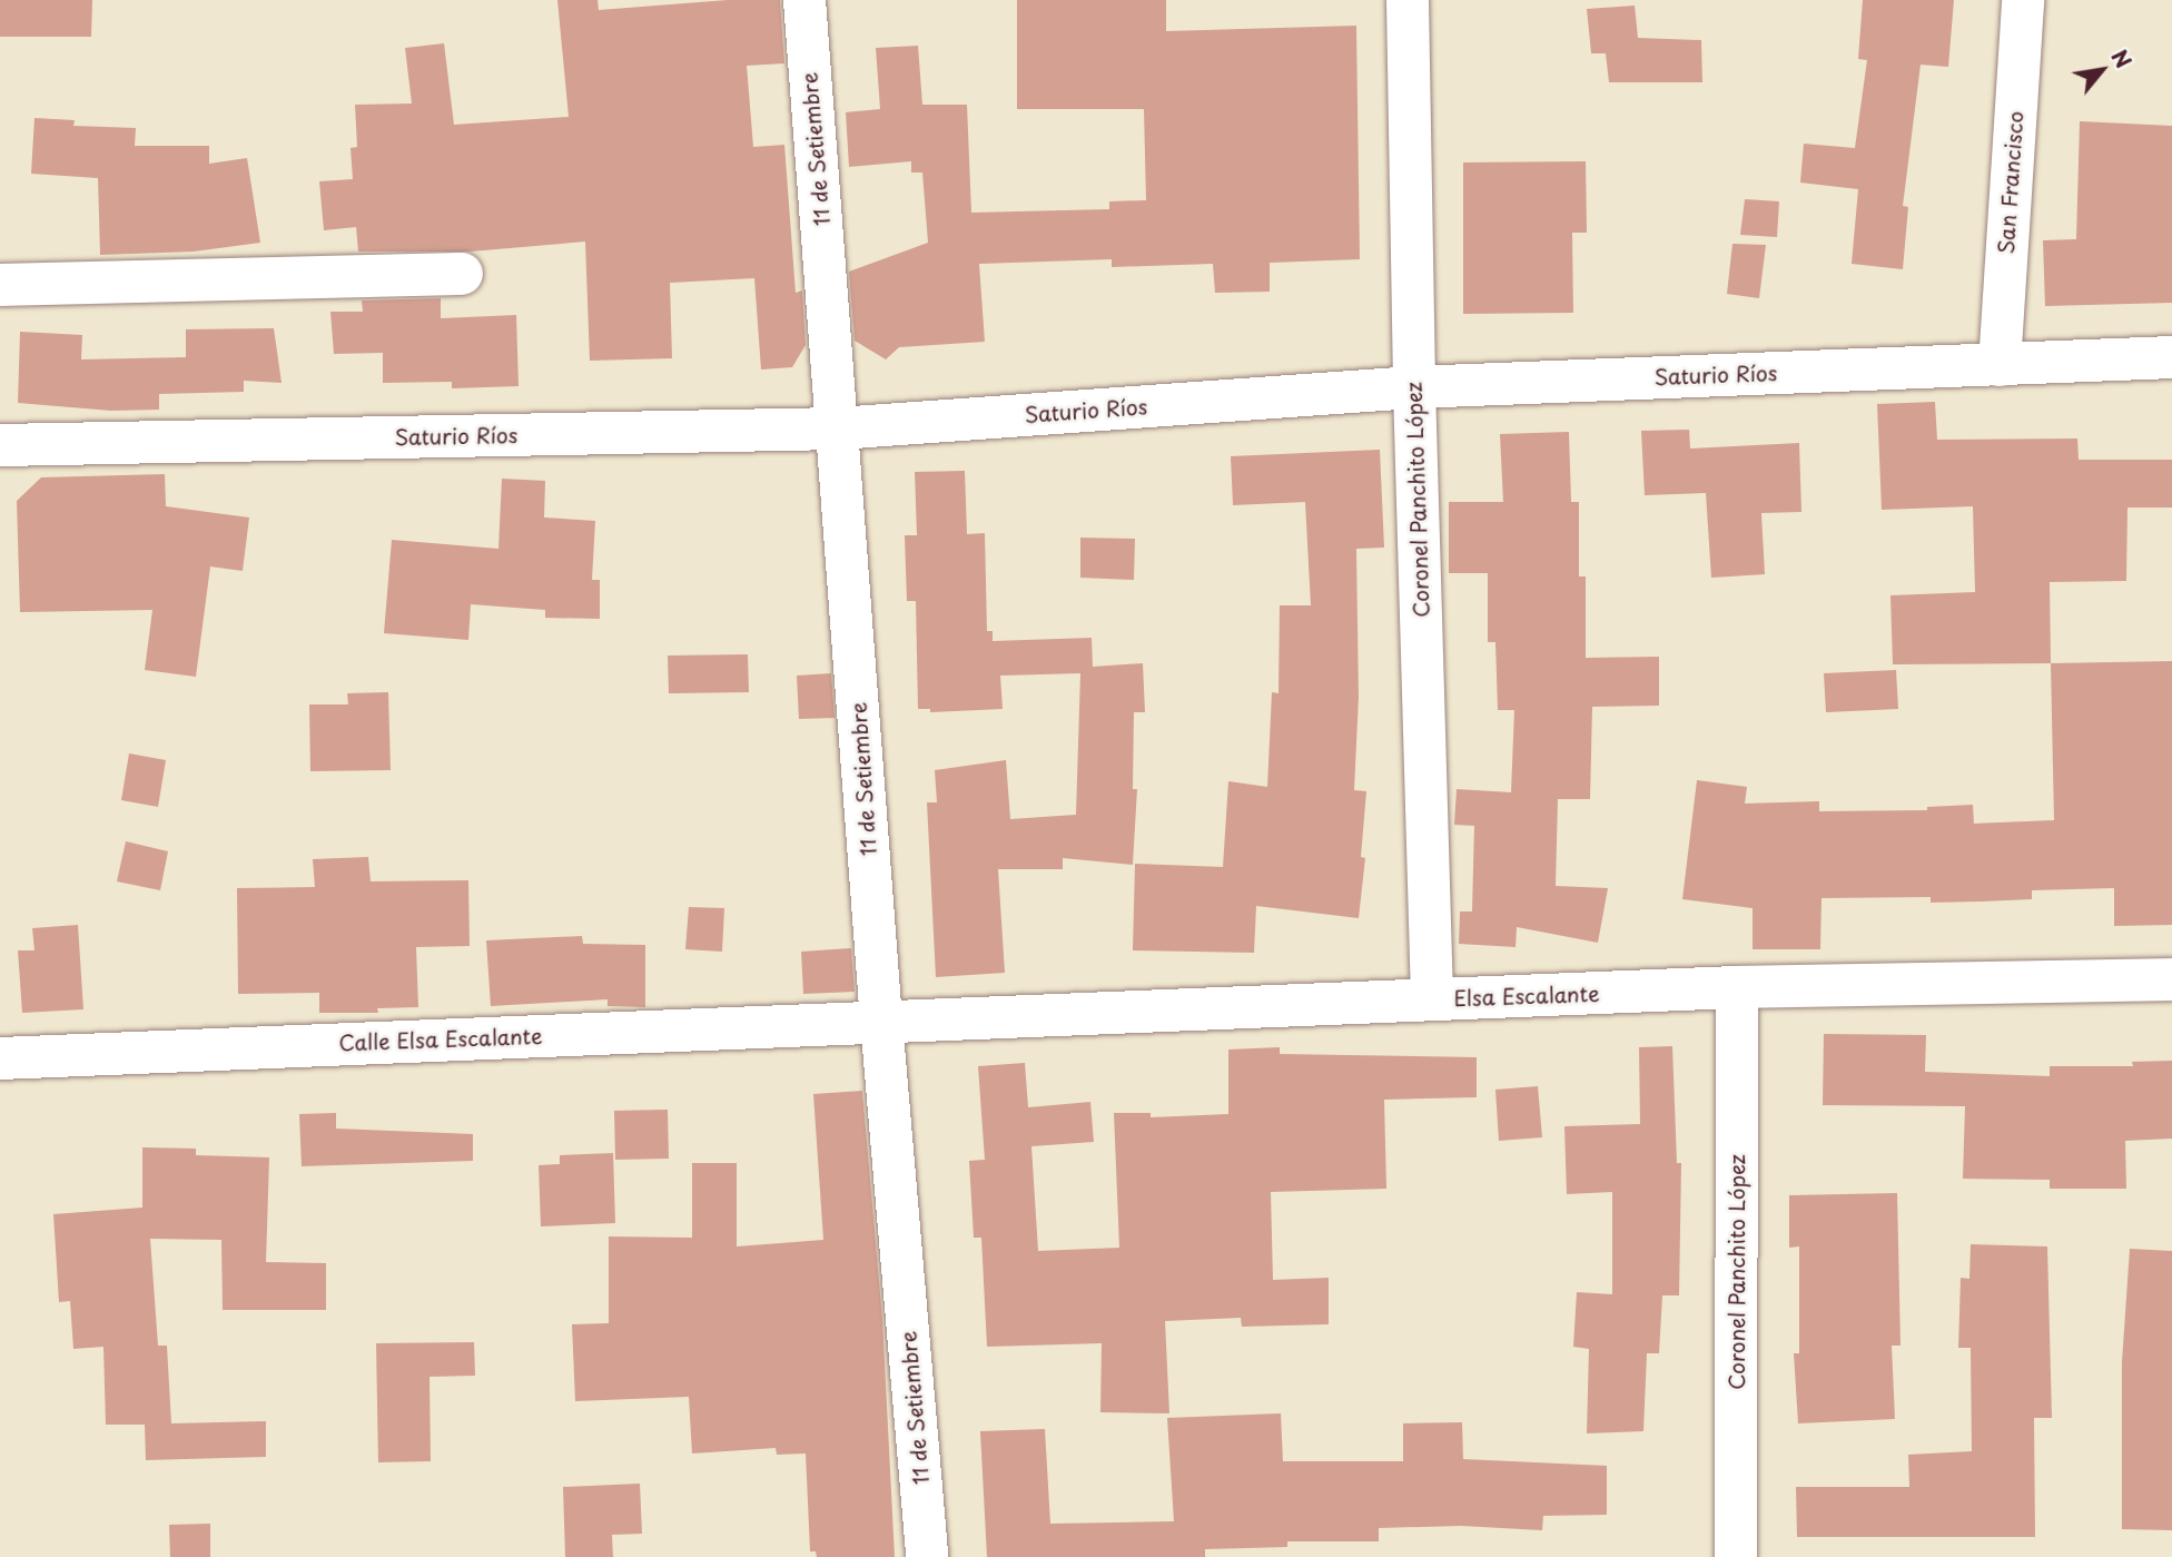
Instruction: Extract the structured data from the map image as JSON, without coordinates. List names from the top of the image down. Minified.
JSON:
{"streets":{"street":["11 de Setiembre","San Francisco","Saturio Ríos","Coronel Panchito López","Elsa Escalante","Calle Elsa Escalante"]},"crossings":[["11 de Setiembre","Saturio Ríos"],["11 de Setiembre","Elsa Escalante"],["11 de Setiembre","Calle Elsa Escalante"],["San Francisco","Saturio Ríos"],["Saturio Ríos","Coronel Panchito López"],["Coronel Panchito López","Elsa Escalante"],["Elsa Escalante","Calle Elsa Escalante"]],"north":"top right"}
